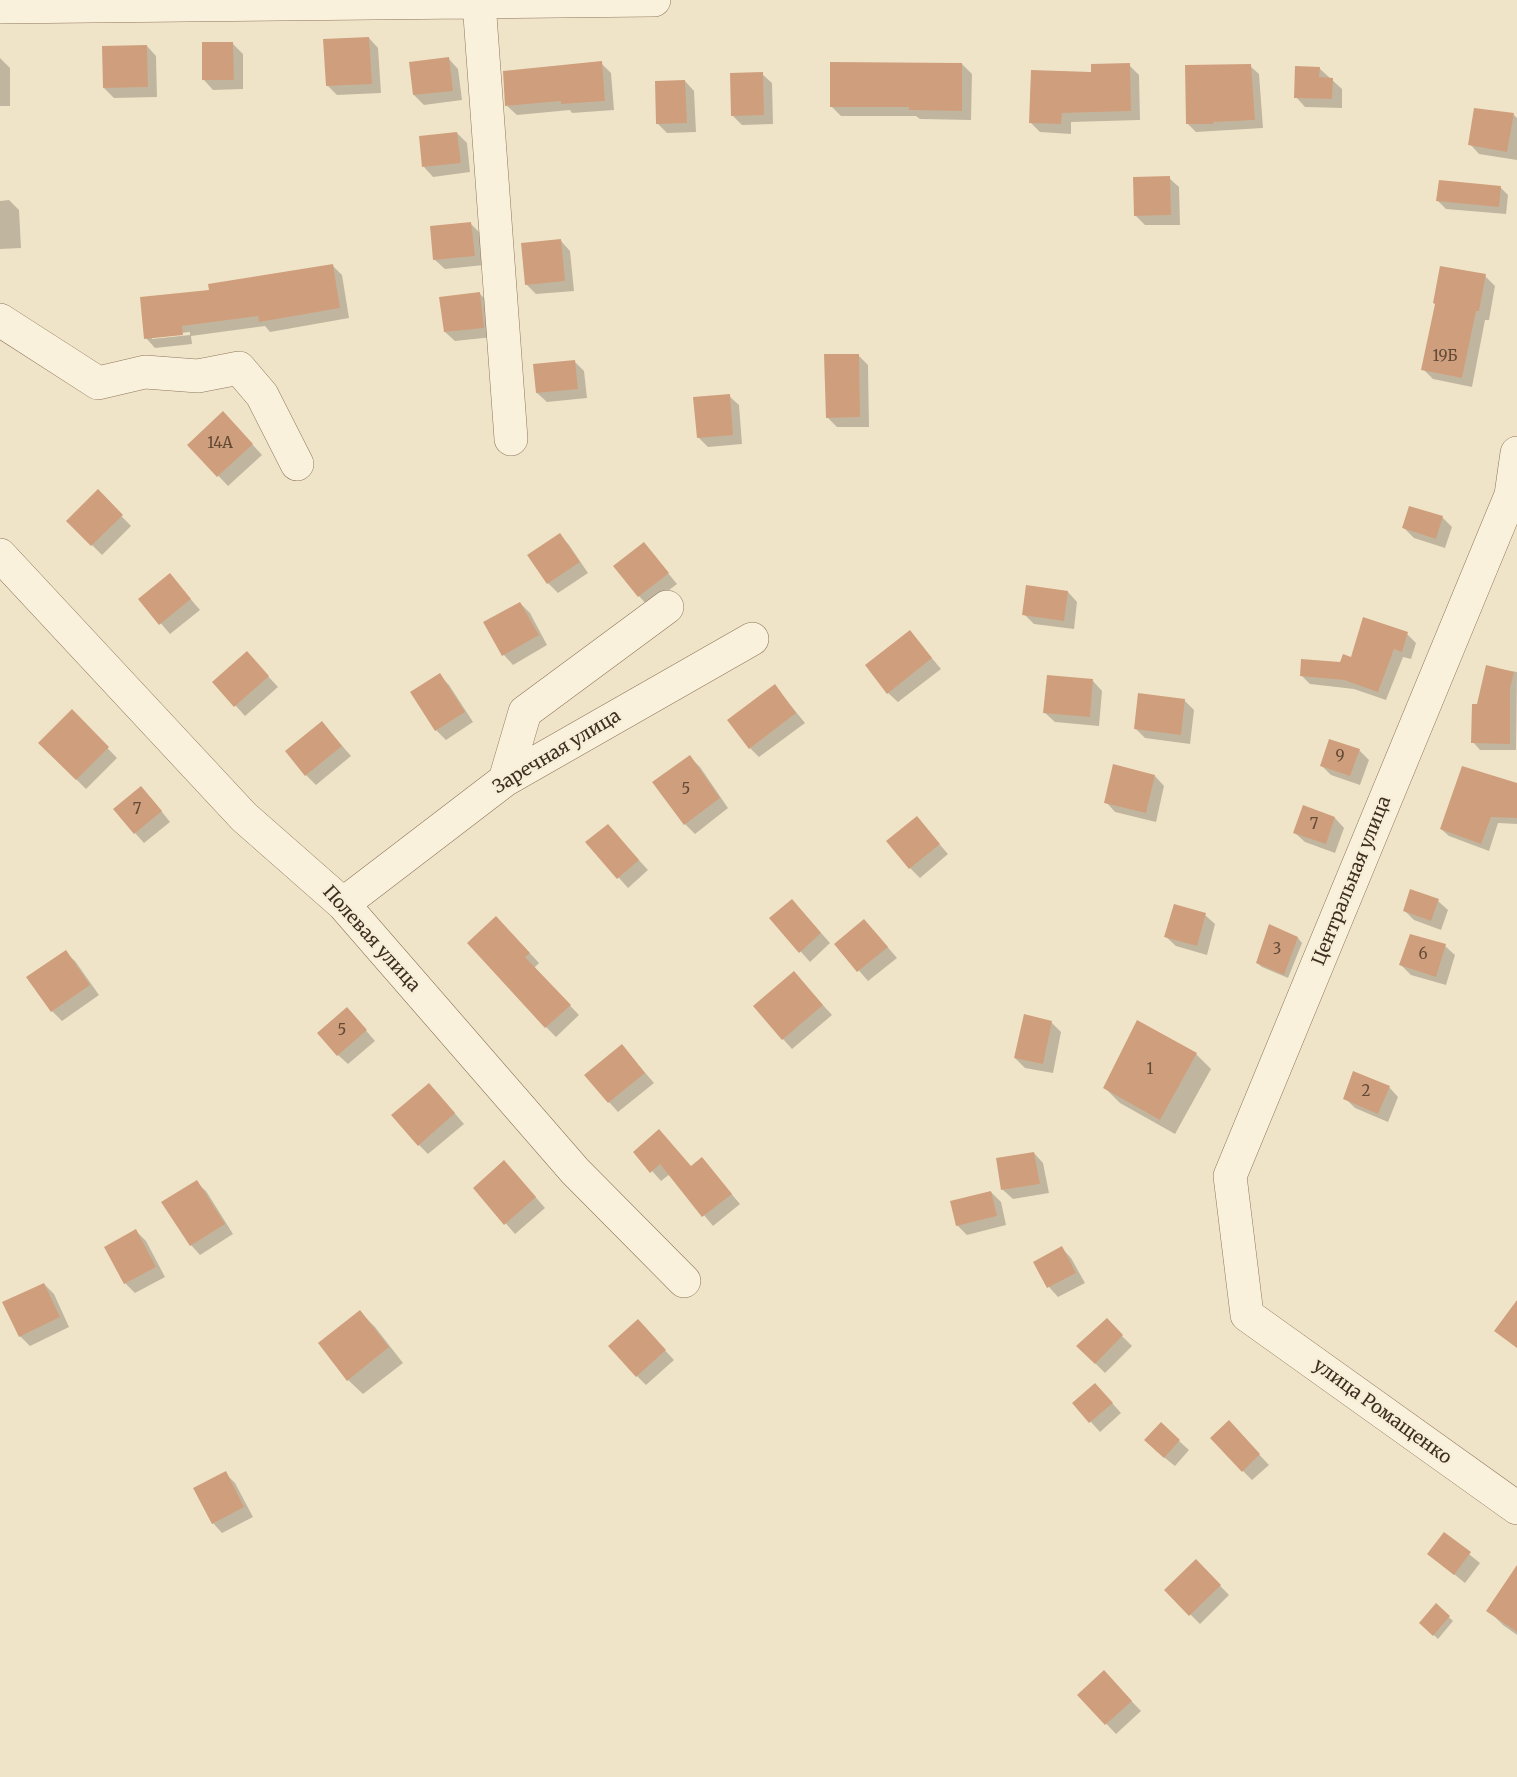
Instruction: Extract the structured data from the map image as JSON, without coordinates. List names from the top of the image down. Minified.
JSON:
{"streets":{"street":["Заречная улица","Центральная улица","Полевая улица","улица Ромащенко"]},"crossings":[["Заречная улица","Полевая улица"],["Центральная улица","улица Ромащенко"]],"house_numbers":["19Б","14А","9","5","7","7","3","6","5","1","2"]}
